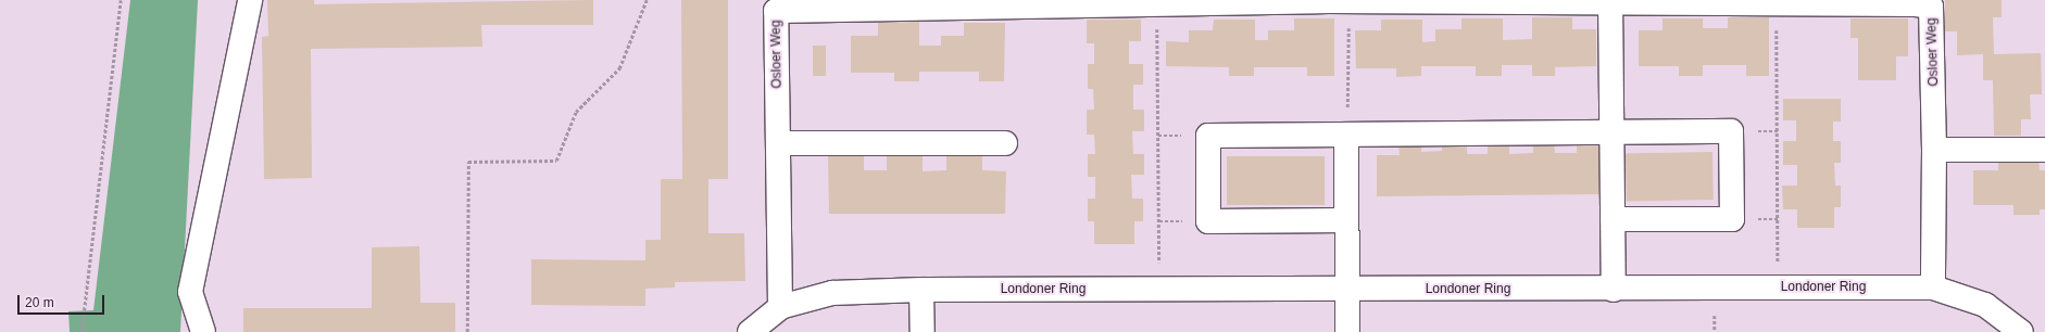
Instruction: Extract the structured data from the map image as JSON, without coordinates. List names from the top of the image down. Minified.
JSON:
{"streets":{"street":["Osloer Weg","Londoner Ring"]},"crossings":[["Osloer Weg","Londoner Ring"]],"scale_bar":"20 m"}
